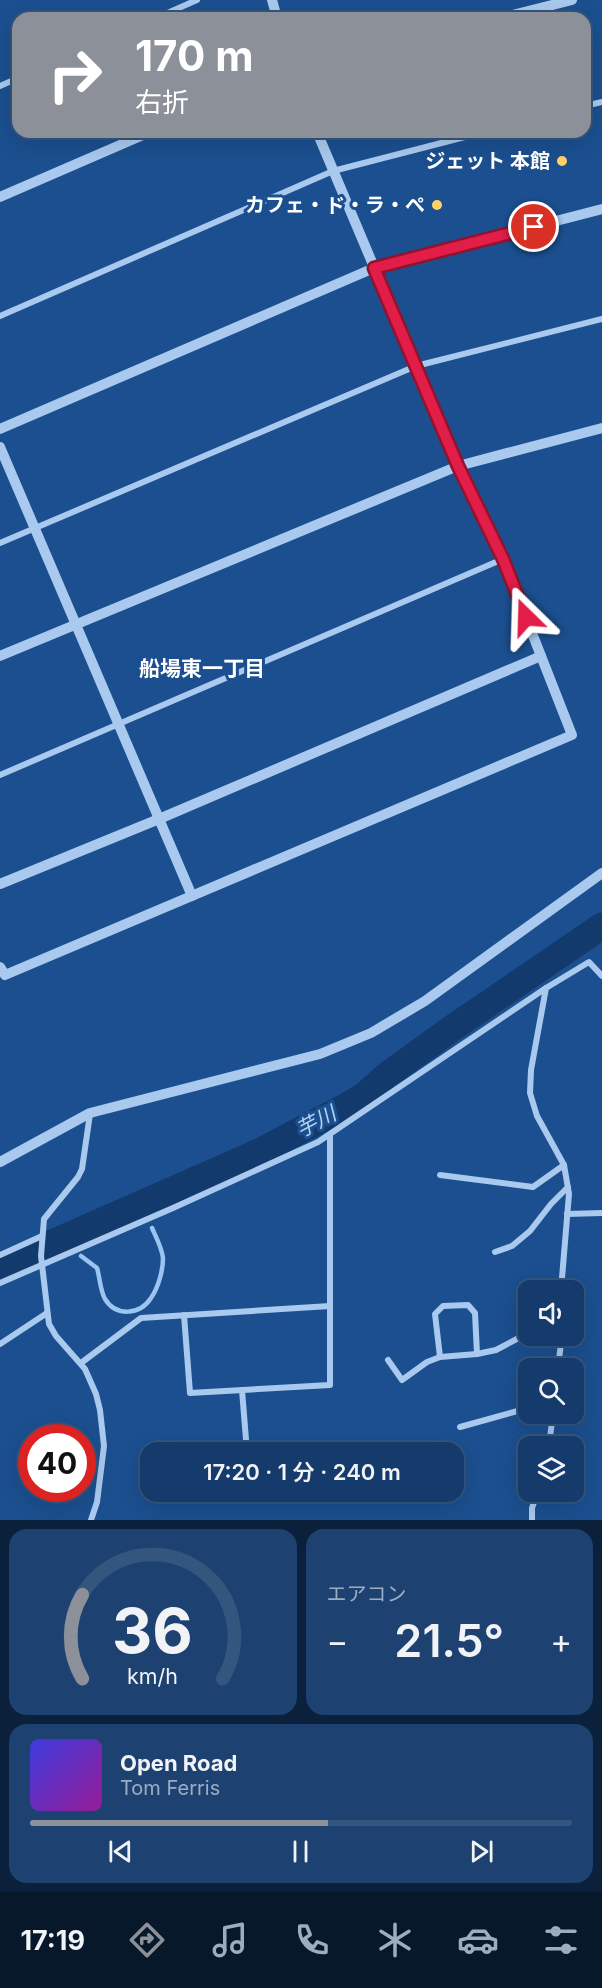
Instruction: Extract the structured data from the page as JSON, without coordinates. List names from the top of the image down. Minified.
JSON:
{"districts":["船場東一丁目"],"water":["芋川"],"places":["ジェット 本館","カフェ・ド・ラ・ぺ"],"page":{"turn":["170 m","右折"],"limit":"40","trip":"17:20 · 1 分 · 240 m","tile":"エアコン","heat":["−","21.5°","+"],"song":["Open Road","Tom Ferris"],"tabs":"17:19","gauge":["36","km/h"]}}
